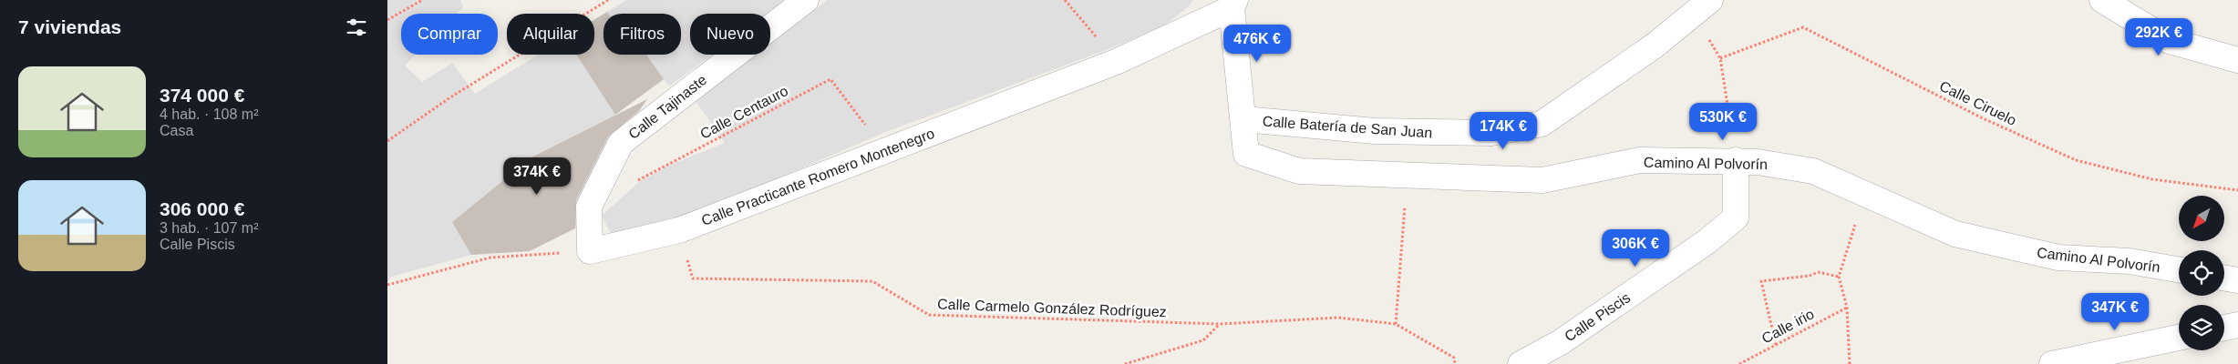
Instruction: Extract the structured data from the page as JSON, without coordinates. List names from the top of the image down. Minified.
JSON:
{"streets":{"street":["Calle Tajinaste","Calle Batería de San Juan","Camino Al Polvorín","Calle Practicante Romero Montenegro","Calle Piscis"],"path":["Calle Ciruelo","Calle Centauro","Calle Carmelo González Rodríguez","Calle irio"]},"crossings":[["Calle Tajinaste","Calle Practicante Romero Montenegro"],["Calle Centauro","Calle Practicante Romero Montenegro"],["Calle Batería de San Juan","Camino Al Polvorín"],["Camino Al Polvorín","Calle Piscis"],["Calle Practicante Romero Montenegro","Calle Carmelo González Rodríguez"]],"north":"bottom left","page":{"heading":"7 viviendas","chip":["Comprar","Alquilar","Filtros","Nuevo"],"price":["292K €","476K €","530K €","174K €","374K €","306K €","347K €"],"list":[{"name":"374 000 €","note":"4 hab. · 108 m² · Casa"},{"name":"306 000 €","note":"3 hab. · 107 m² · Calle Piscis"}]}}
